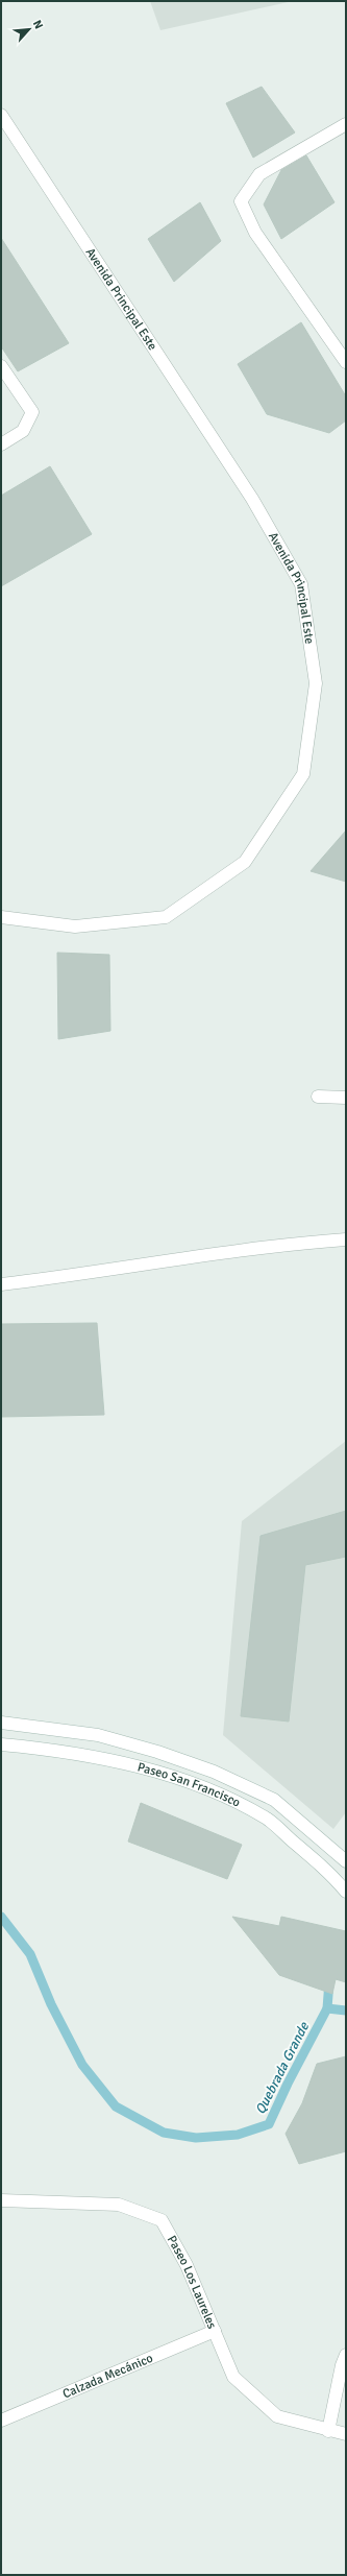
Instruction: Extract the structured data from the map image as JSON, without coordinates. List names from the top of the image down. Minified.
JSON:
{"streets":{"street":["Avenida Principal Este","Paseo San Francisco","Paseo Los Laureles","Calzada Mecánico"]},"crossings":[["Paseo Los Laureles","Calzada Mecánico"]],"water":["Quebrada Grande"],"north":"top right"}
